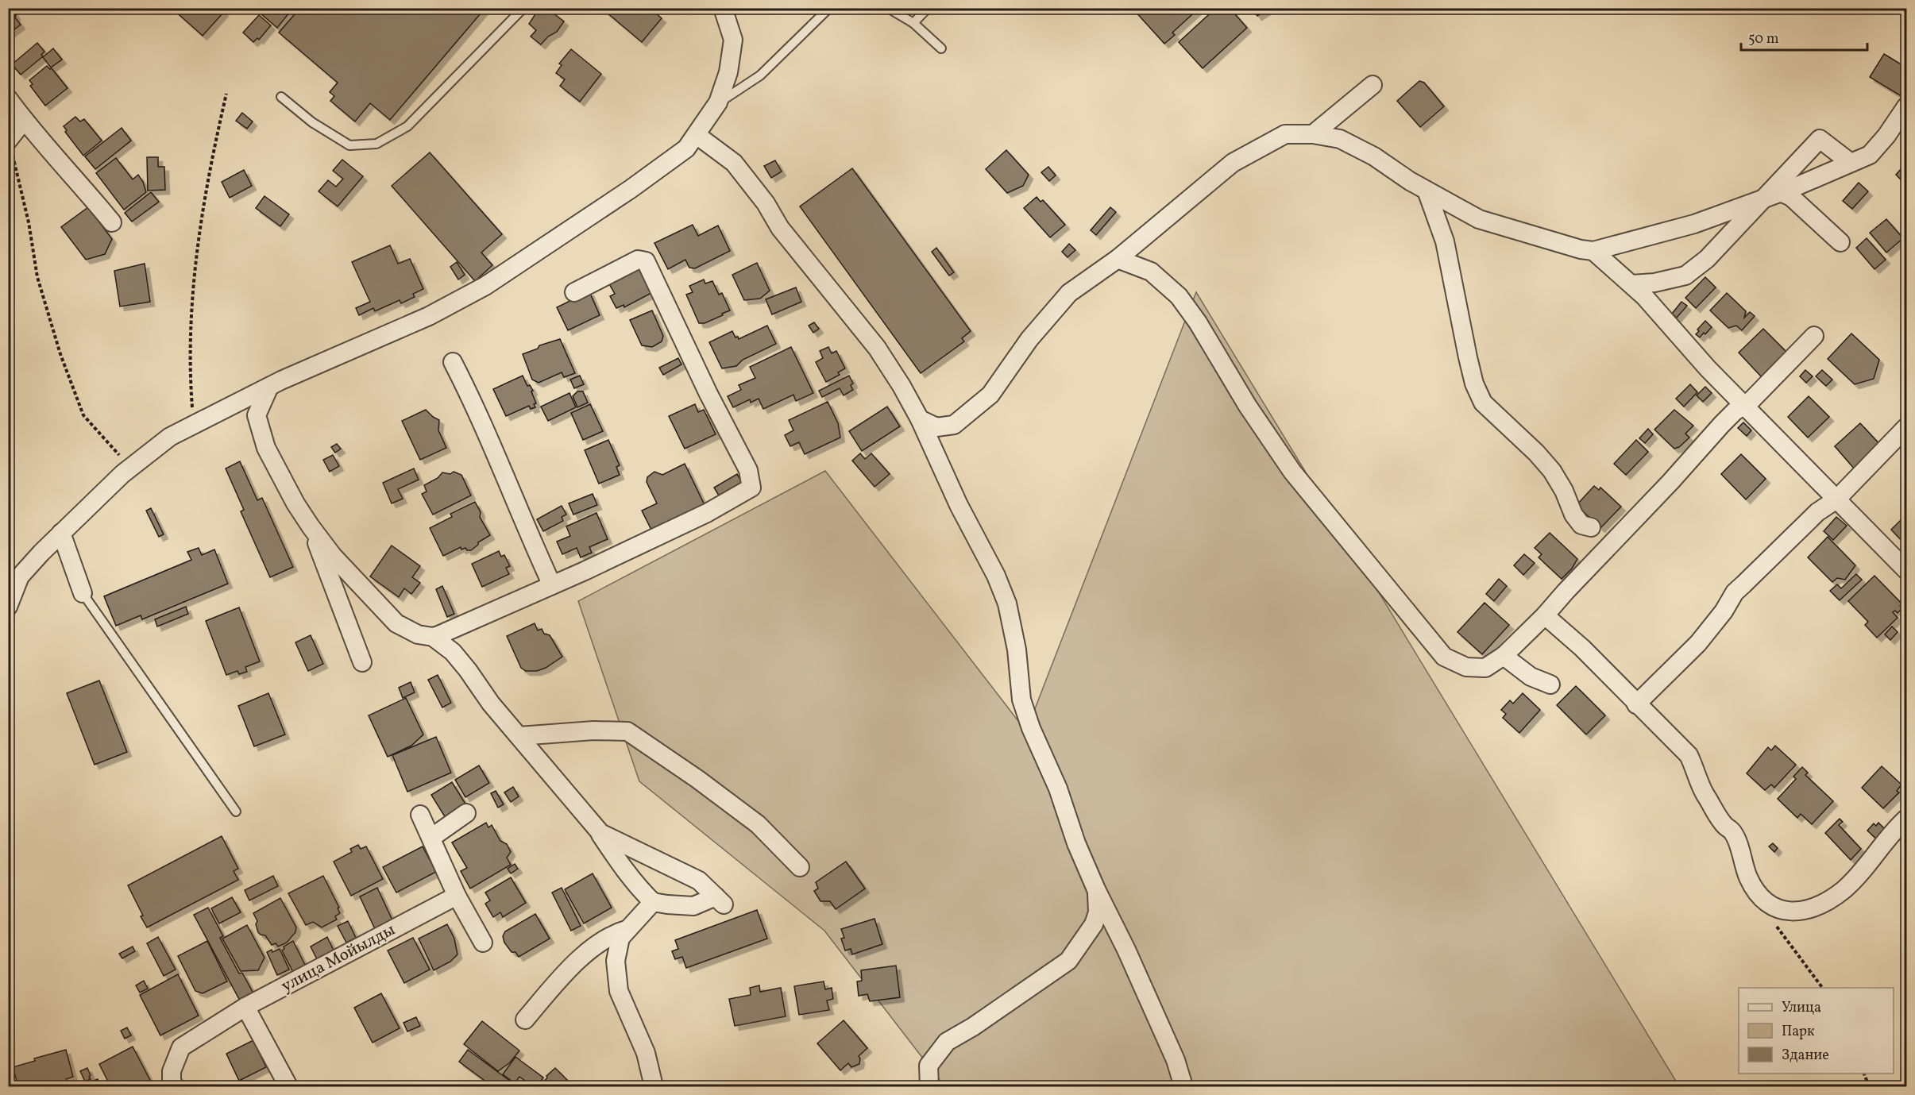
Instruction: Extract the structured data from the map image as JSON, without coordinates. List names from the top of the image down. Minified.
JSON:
{"streets":{"street":["улица Мойылды"]},"legend":["Улица","Парк","Здание"],"scale_bar":"50 m"}
